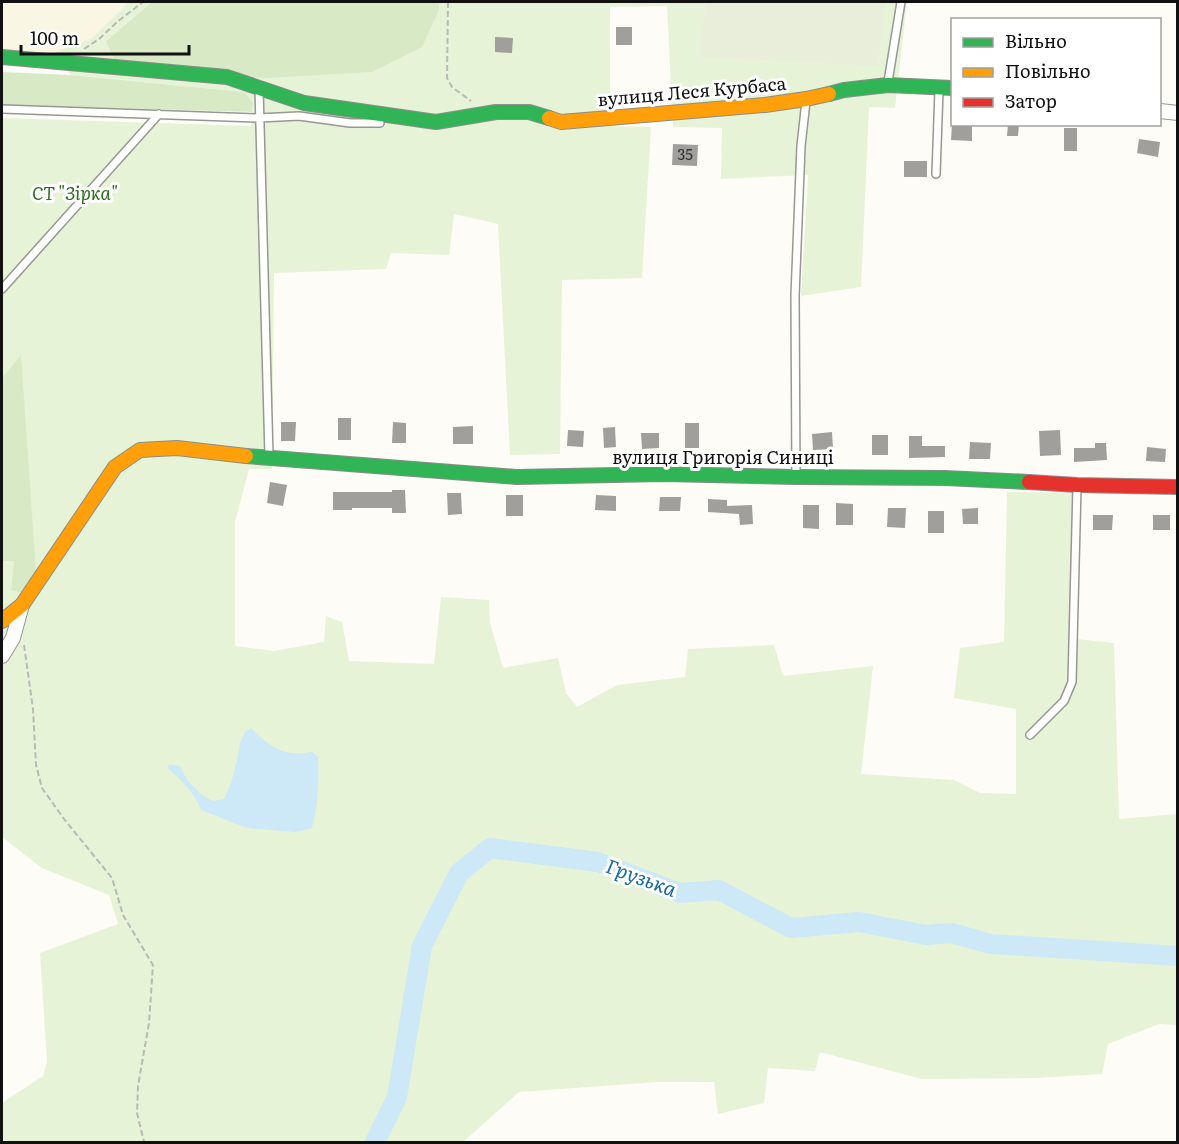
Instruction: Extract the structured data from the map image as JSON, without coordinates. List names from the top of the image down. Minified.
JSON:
{"streets":{"street":["вулиця Леся Курбаса","вулиця Григорія Синиці"]},"water":["Грузька"],"parks":["СТ \"Зірка\""],"house_numbers":["35"],"legend":["Вільно","Повільно","Затор"],"scale_bar":"100 m"}
